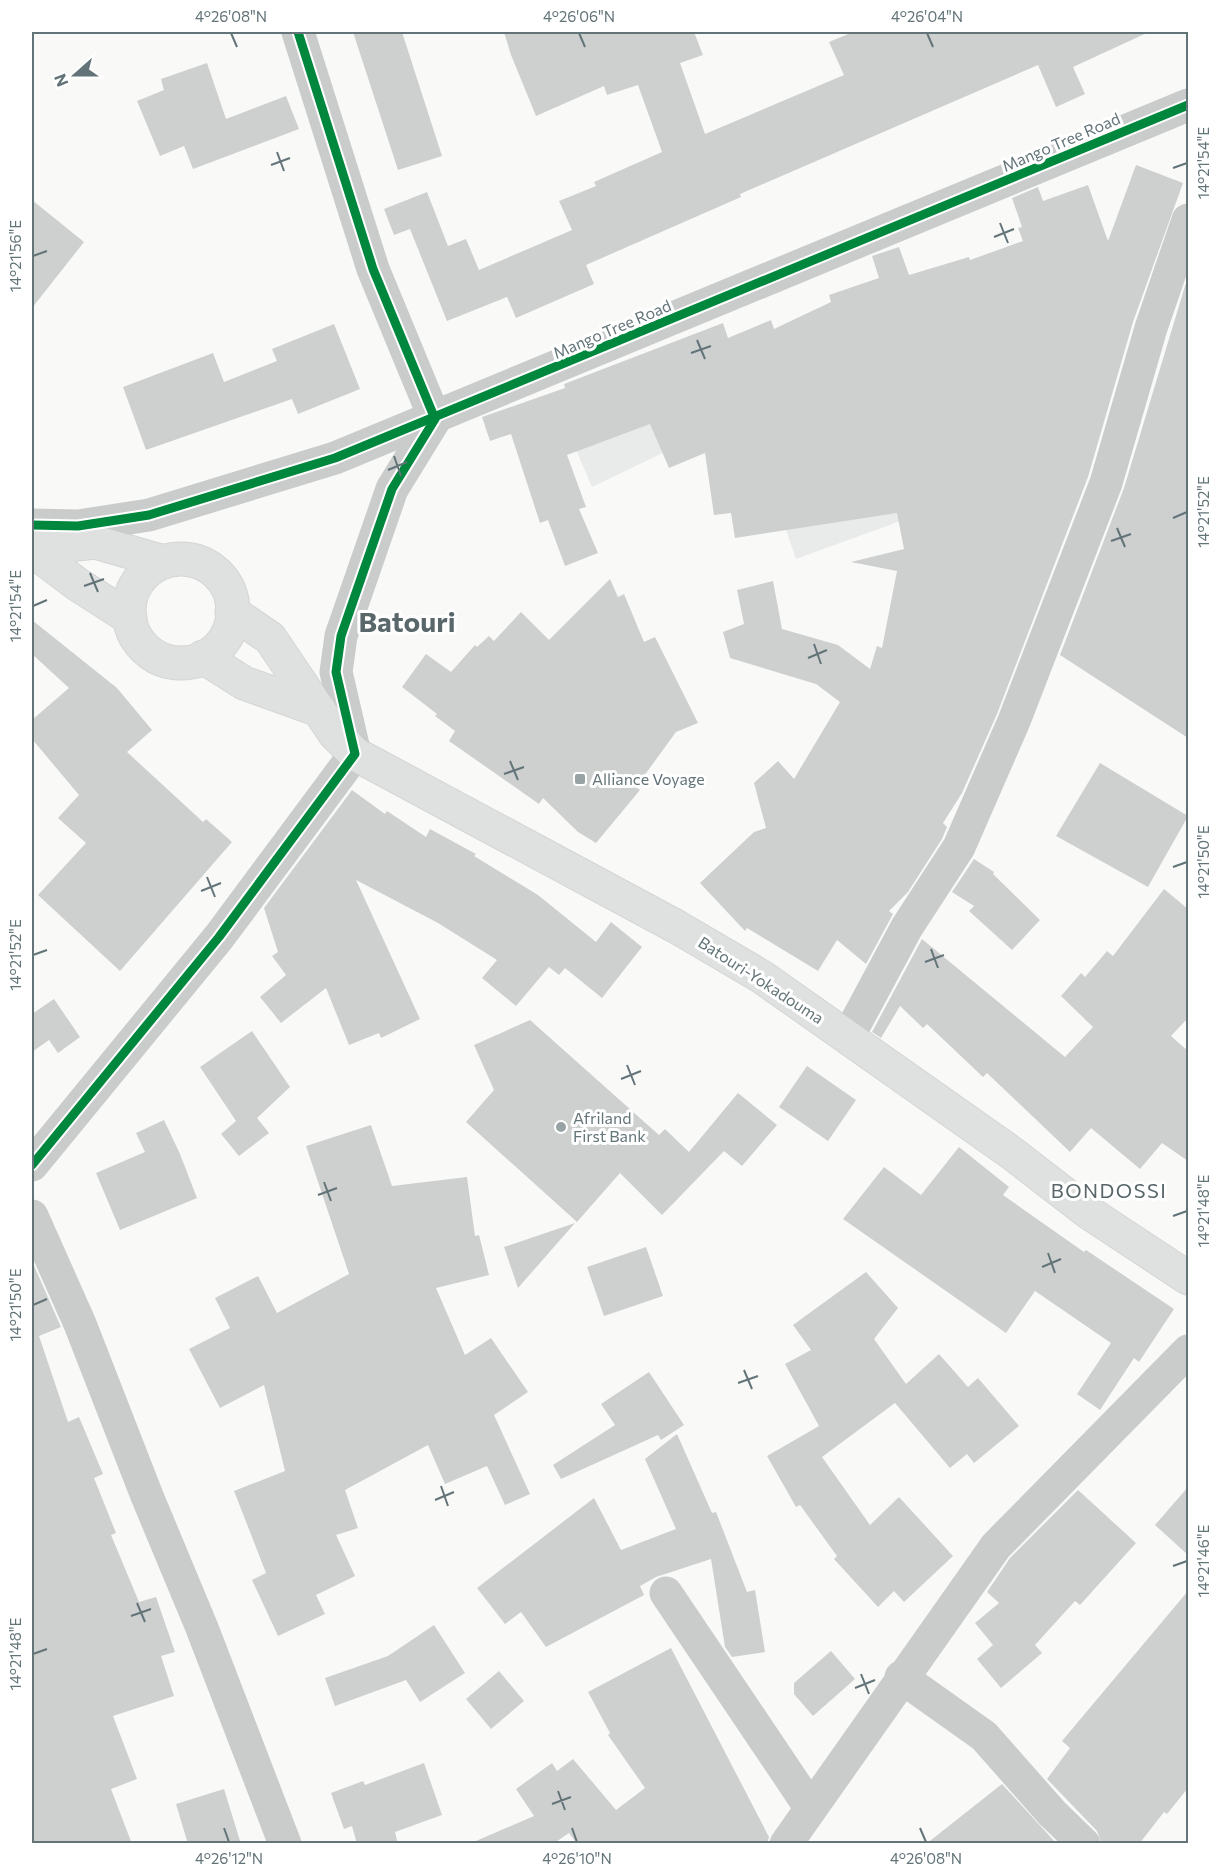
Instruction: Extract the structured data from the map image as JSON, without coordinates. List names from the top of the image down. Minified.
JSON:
{"streets":{"highway":["Batouri-Yokadouma"],"street":["Mango Tree Road"]},"districts":["Batouri","BONDOSSI"],"places":{"transit":["Alliance Voyage"],"other":["Afriland First Bank"]},"north":"left","coordinates":["4°26'08\"N","4°26'06\"N","4°26'04\"N","14°21'54\"E","14°21'56\"E","14°21'52\"E","14°21'50\"E","14°21'48\"E","14°21'46\"E","4°26'12\"N","4°26'10\"N"]}
